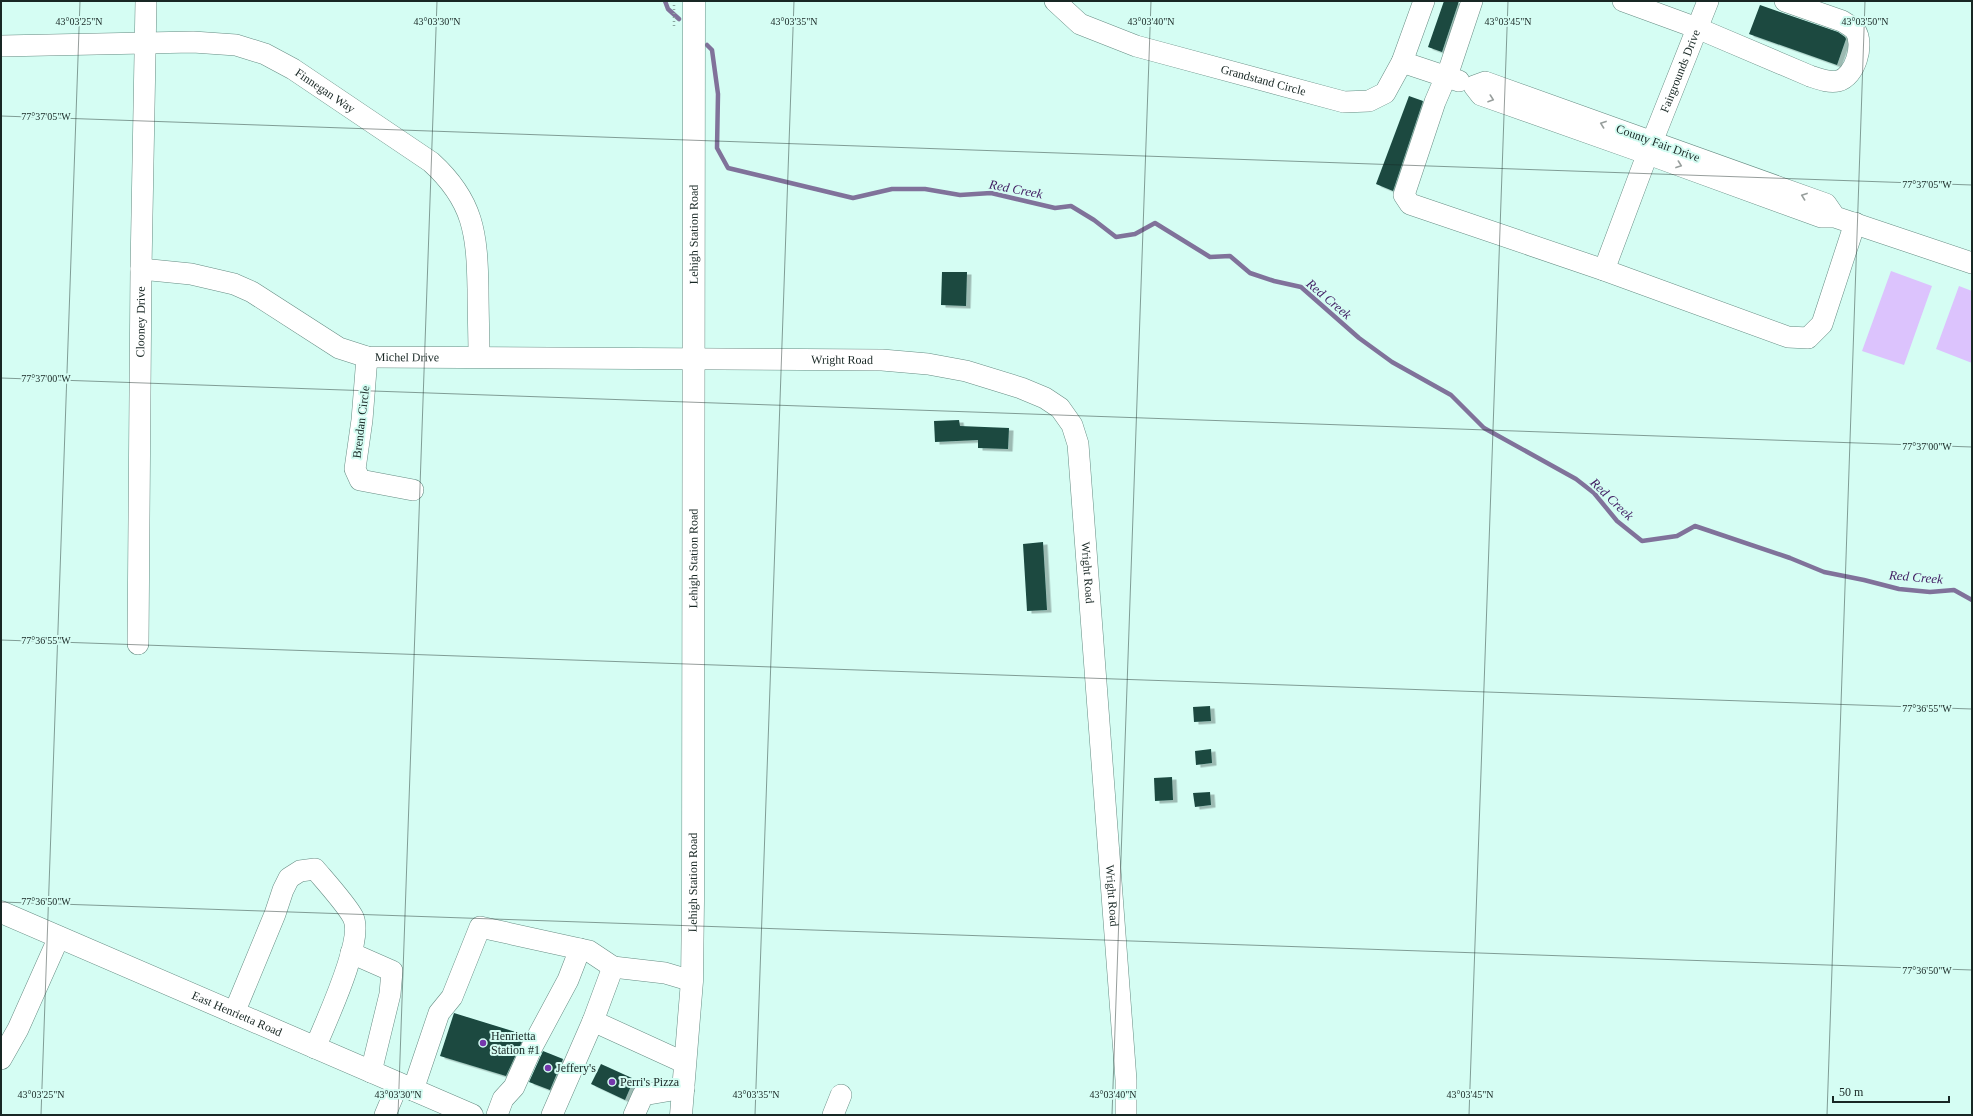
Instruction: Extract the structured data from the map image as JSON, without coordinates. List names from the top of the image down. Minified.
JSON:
{"streets":{"main road":["Lehigh Station Road","East Henrietta Road"],"street":["Fairgrounds Drive","Grandstand Circle","Finnegan Way","County Fair Drive","Clooney Drive","Michel Drive","Wright Road","Brendan Circle"]},"crossings":[["Fairgrounds Drive","County Fair Drive"],["Grandstand Circle","County Fair Drive"],["Finnegan Way","Clooney Drive"],["Finnegan Way","Michel Drive"],["Lehigh Station Road","Michel Drive"],["Lehigh Station Road","Wright Road"],["Clooney Drive","Michel Drive"],["Michel Drive","Wright Road"],["Michel Drive","Brendan Circle"]],"water":["Red Creek"],"places":["Henrietta Station #1","Jeffery's","Perri's Pizza"],"scale_bar":"50 m","coordinates":["43°03'25\"N","43°03'30\"N","43°03'35\"N","43°03'40\"N","43°03'45\"N","43°03'50\"N","77°37'05\"W","77°37'00\"W","77°36'55\"W","77°36'50\"W"]}
